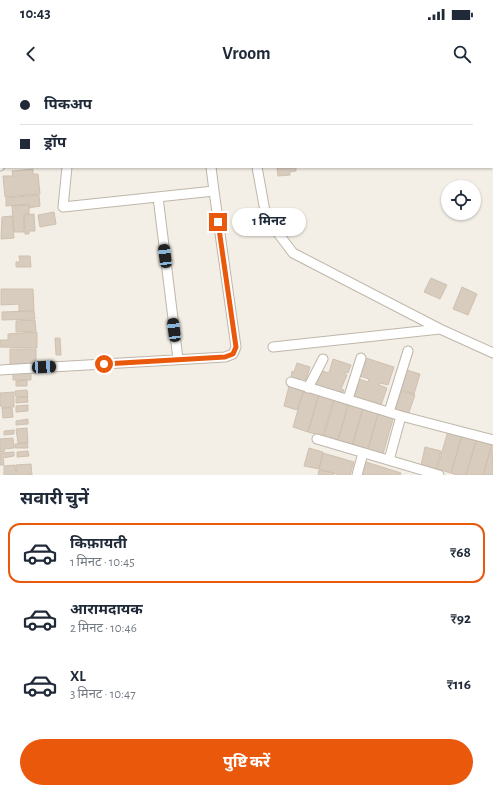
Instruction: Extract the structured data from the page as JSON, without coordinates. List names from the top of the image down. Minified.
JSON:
{"page":{"status":"10:43","header":"Vroom","banner":["पिकअप","ड्रॉप"],"bubble":"1 मिनट","heading":"सवारी चुनें","list":[{"name":"किफ़ायती","note":"1 मिनट · 10:45","value":"₹68"},{"name":"आरामदायक","note":"2 मिनट · 10:46","value":"₹92"},{"name":"XL","note":"3 मिनट · 10:47","value":"₹116"}],"buttons":"पुष्टि करें"}}
